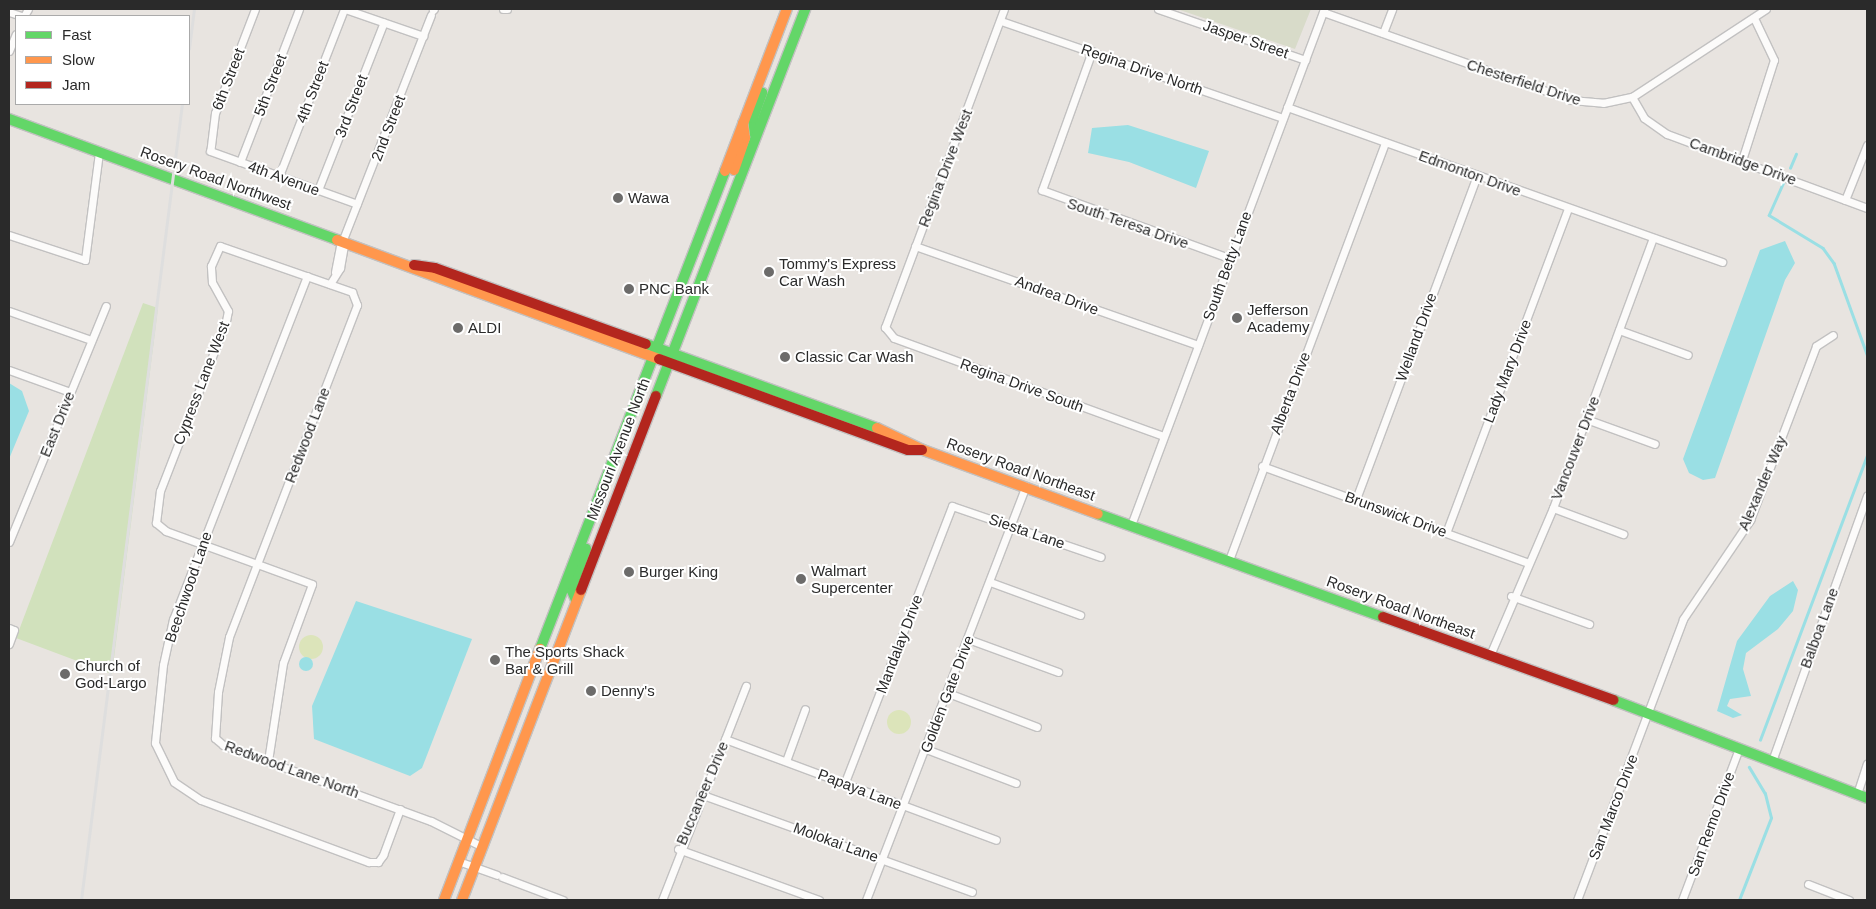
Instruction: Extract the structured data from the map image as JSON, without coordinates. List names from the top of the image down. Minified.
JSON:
{"streets":{"street":["Jasper Street","Regina Drive North","6th Street","Chesterfield Drive","5th Street","4th Street","3rd Street","2nd Street","Cambridge Drive","Regina Drive West","Edmonton Drive","Rosery Road Northwest","4th Avenue","South Teresa Drive","South Betty Lane","Andrea Drive","Welland Drive","Lady Mary Drive","Cypress Lane West","Regina Drive South","Alberta Drive","East Drive","Redwood Lane","Vancouver Drive","Missouri Avenue North","Rosery Road Northeast","Alexander Way","Brunswick Drive","Siesta Lane","Beechwood Lane","Balboa Lane","Mandalay Drive","Golden Gate Drive","Redwood Lane North","Papaya Lane","Buccaneer Drive","San Marco Drive","San Remo Drive","Molokai Lane"]},"crossings":[["Jasper Street","South Betty Lane"],["Regina Drive North","Regina Drive West"],["Regina Drive North","South Teresa Drive"],["Regina Drive North","South Betty Lane"],["6th Street","4th Avenue"],["Chesterfield Drive","Cambridge Drive"],["Chesterfield Drive","South Betty Lane"],["5th Street","4th Avenue"],["4th Street","4th Avenue"],["3rd Street","4th Avenue"],["2nd Street","Rosery Road Northwest"],["2nd Street","4th Avenue"],["2nd Street","Redwood Lane"],["Regina Drive West","Andrea Drive"],["Regina Drive West","Regina Drive South"],["Edmonton Drive","South Betty Lane"],["Edmonton Drive","Welland Drive"],["Edmonton Drive","Lady Mary Drive"],["Edmonton Drive","Alberta Drive"],["Edmonton Drive","Vancouver Drive"],["Rosery Road Northwest","Missouri Avenue North"],["Rosery Road Northwest","Rosery Road Northeast"],["South Teresa Drive","South Betty Lane"],["South Betty Lane","Andrea Drive"],["South Betty Lane","Regina Drive South"],["South Betty Lane","Rosery Road Northeast"],["Welland Drive","Brunswick Drive"],["Lady Mary Drive","Brunswick Drive"],["Cypress Lane West","Beechwood Lane"],["Alberta Drive","Rosery Road Northeast"],["Alberta Drive","Brunswick Drive"],["Redwood Lane","Redwood Lane North"],["Vancouver Drive","Rosery Road Northeast"],["Vancouver Drive","Brunswick Drive"],["Missouri Avenue North","Rosery Road Northeast"],["Missouri Avenue North","Redwood Lane North"],["Rosery Road Northeast","Alexander Way"],["Rosery Road Northeast","Balboa Lane"],["Rosery Road Northeast","Golden Gate Drive"],["Rosery Road Northeast","San Marco Drive"],["Rosery Road Northeast","San Remo Drive"],["Alexander Way","San Marco Drive"],["Siesta Lane","Mandalay Drive"],["Siesta Lane","Golden Gate Drive"],["Beechwood Lane","Redwood Lane North"],["Mandalay Drive","Papaya Lane"],["Golden Gate Drive","Papaya Lane"],["Golden Gate Drive","Molokai Lane"],["Papaya Lane","Buccaneer Drive"],["Buccaneer Drive","Molokai Lane"]],"places":["Wawa","Tommy's Express Car Wash","PNC Bank","Jefferson Academy","ALDI","Classic Car Wash","Burger King","Walmart Supercenter","The Sports Shack Bar & Grill","Church of God-Largo","Denny's"],"legend":["Fast","Slow","Jam"]}
